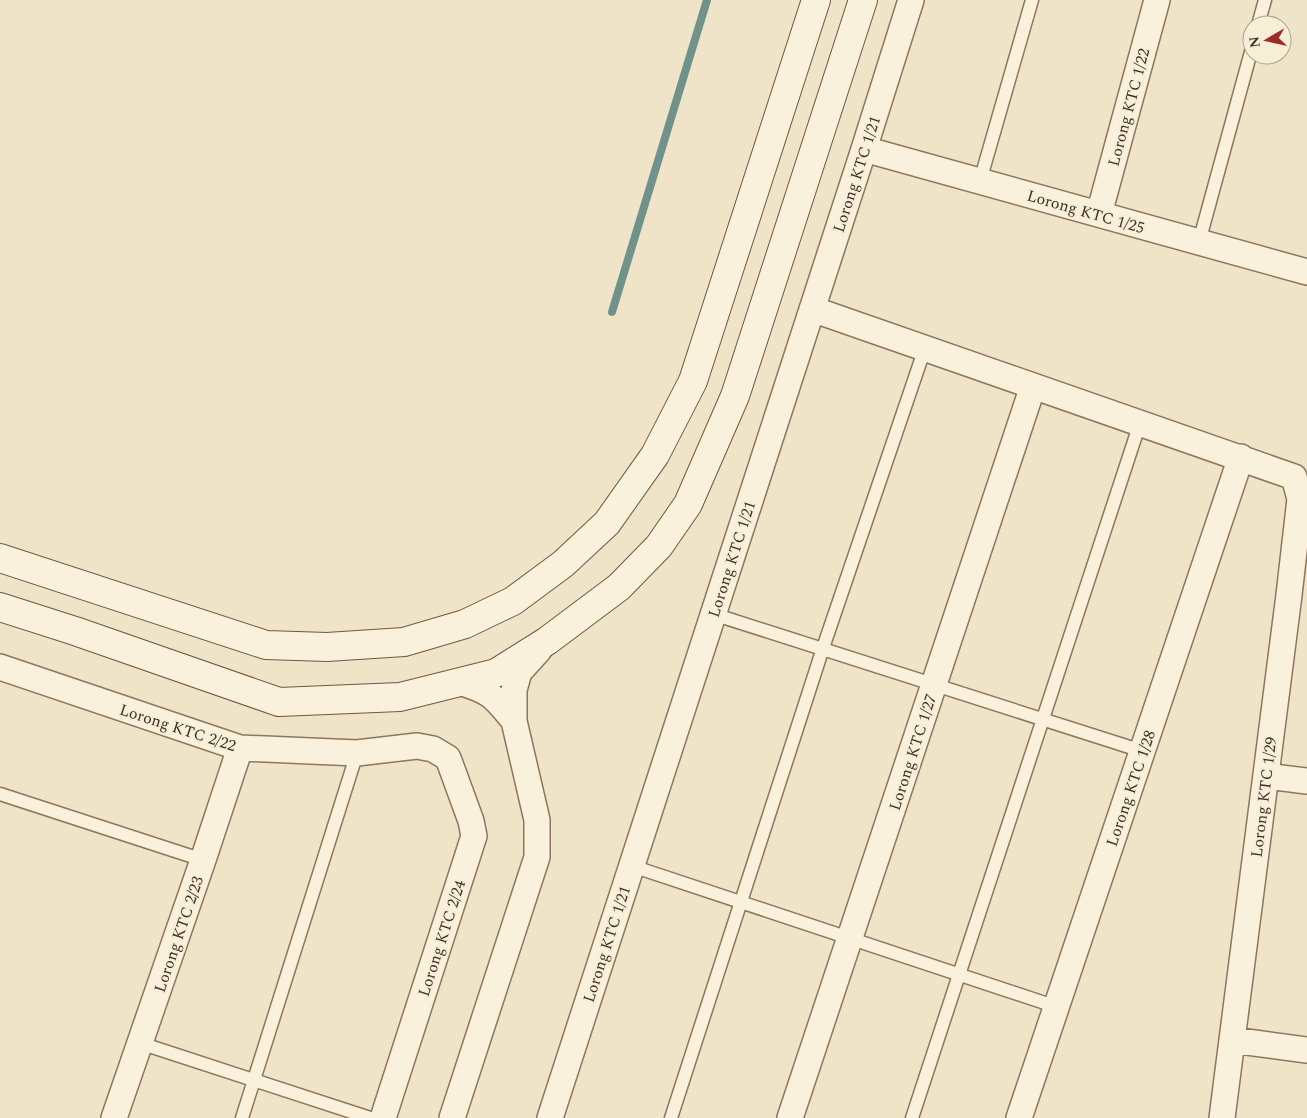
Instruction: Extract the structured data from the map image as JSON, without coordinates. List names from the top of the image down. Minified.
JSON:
{"streets":{"street":["Lorong KTC 1/22","Lorong KTC 1/21","Lorong KTC 1/25","Lorong KTC 2/22","Lorong KTC 1/27","Lorong KTC 1/28","Lorong KTC 1/29","Lorong KTC 2/23","Lorong KTC 2/24"]},"crossings":[["Lorong KTC 1/22","Lorong KTC 1/25"],["Lorong KTC 1/21","Lorong KTC 1/25"],["Lorong KTC 2/22","Lorong KTC 2/23"],["Lorong KTC 2/22","Lorong KTC 2/24"],["Lorong KTC 1/28","Lorong KTC 1/29"]],"north":"left"}
